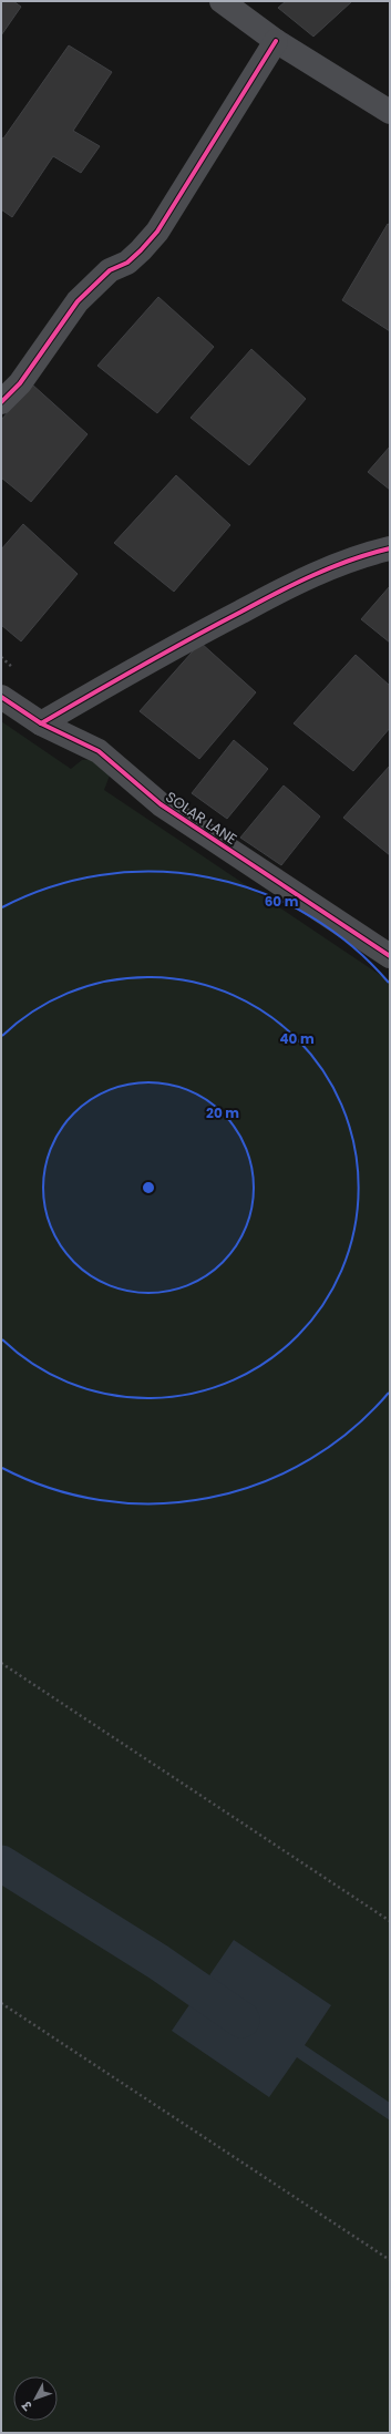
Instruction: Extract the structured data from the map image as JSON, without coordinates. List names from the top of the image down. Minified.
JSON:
{"streets":{"street":["SOLAR LANE"]},"north":"bottom left","rings":["60 m","40 m","20 m"]}
